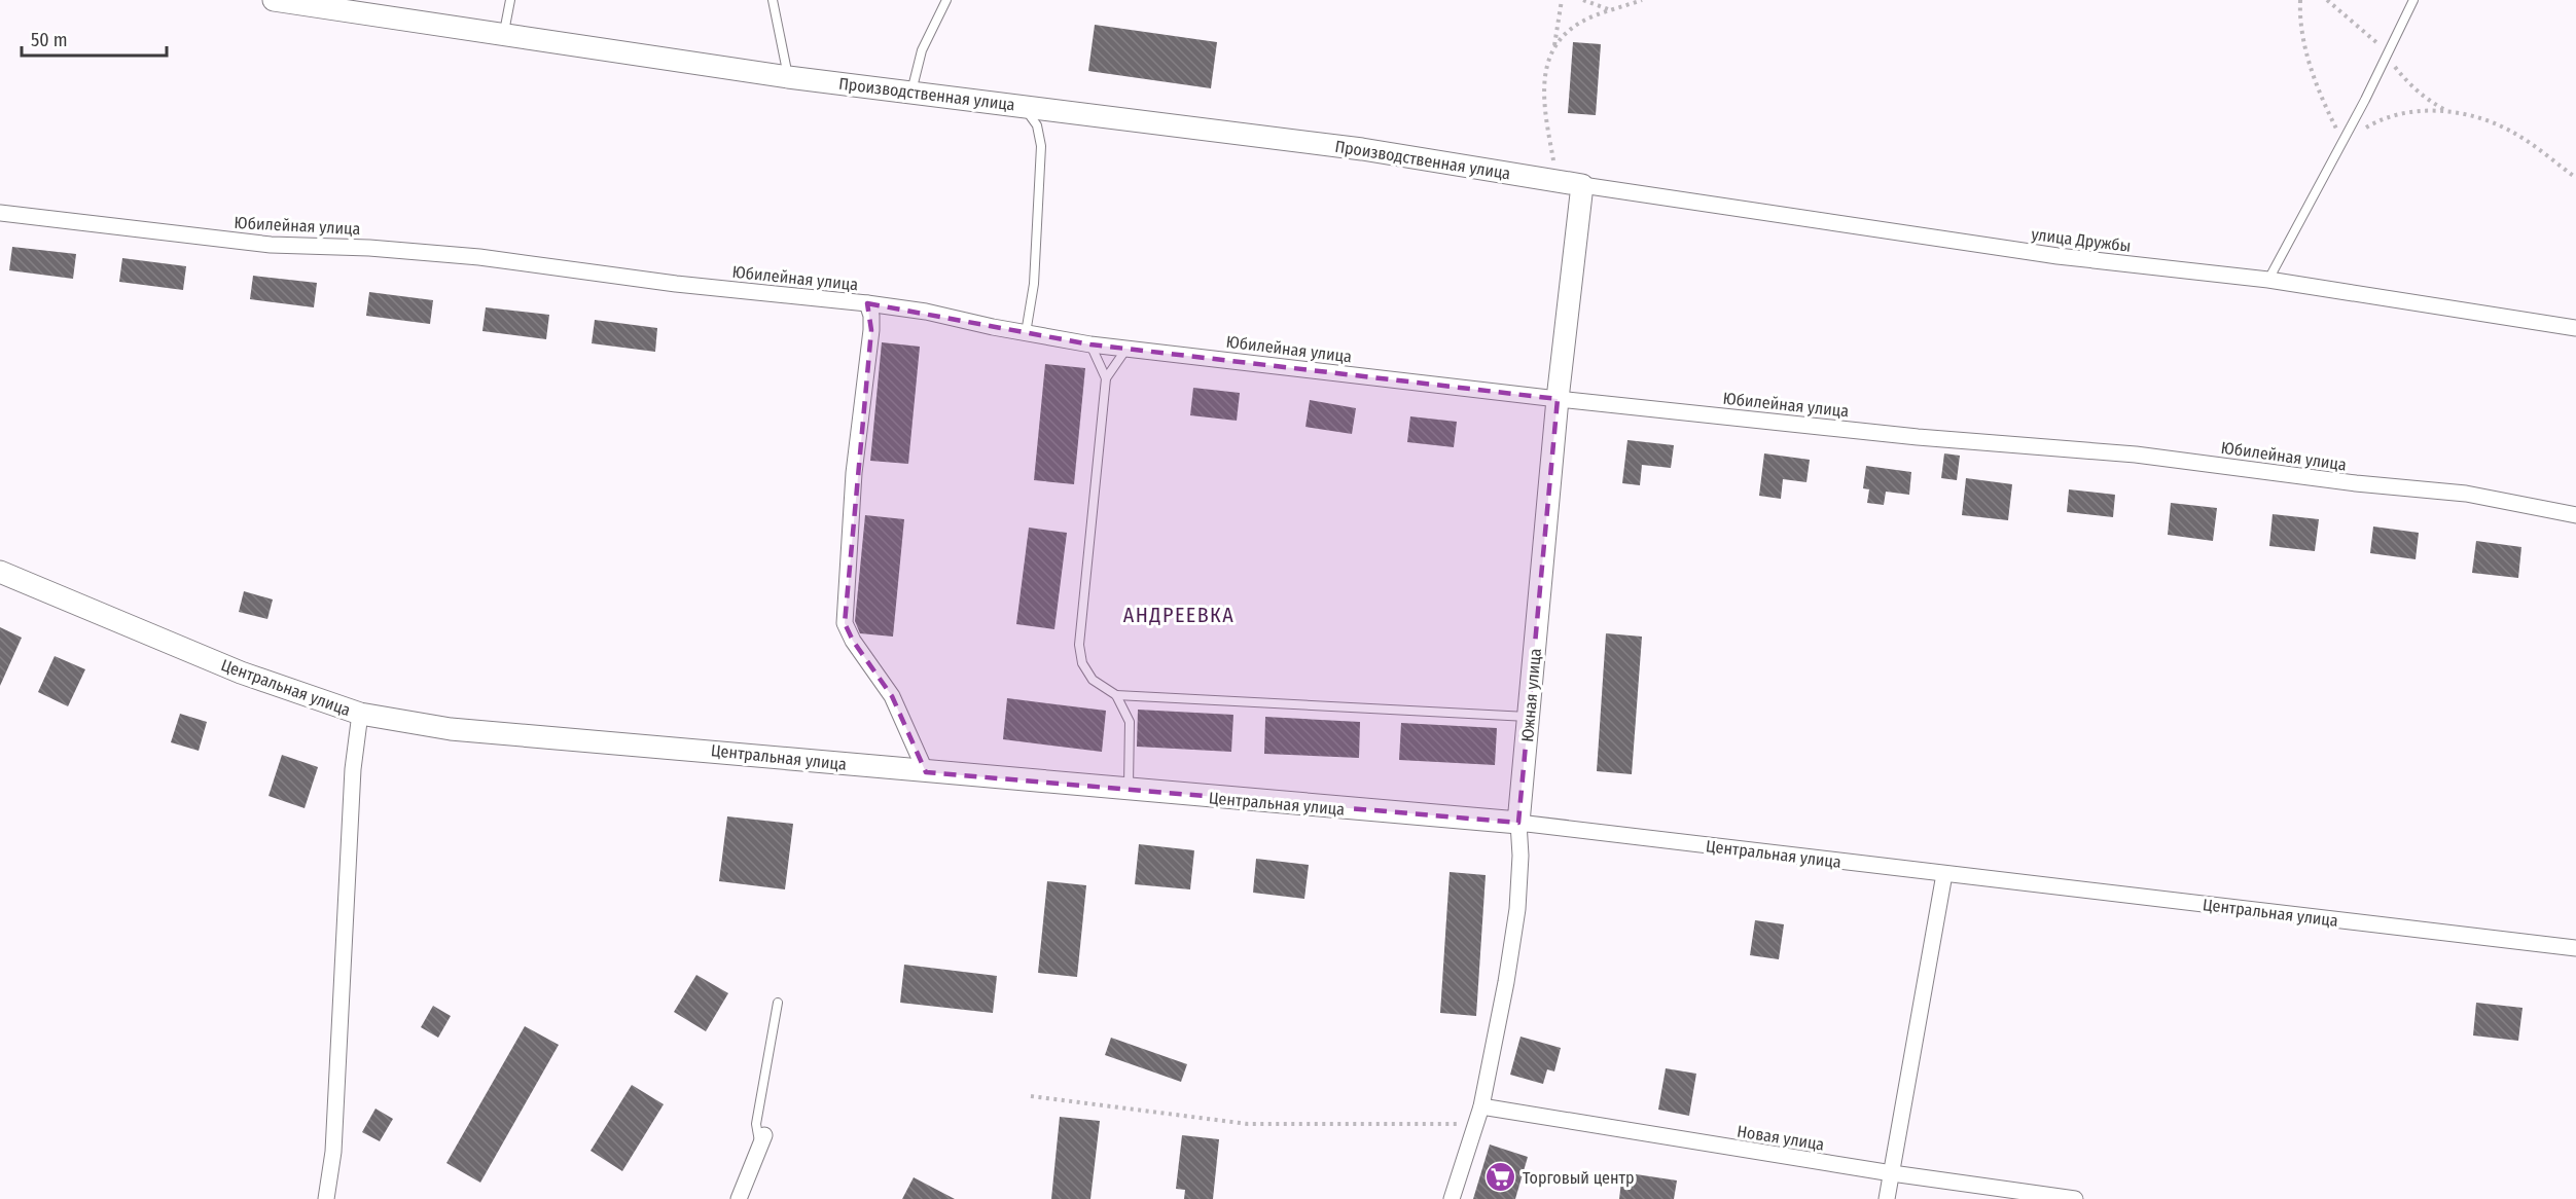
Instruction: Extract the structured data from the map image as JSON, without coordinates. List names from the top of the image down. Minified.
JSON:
{"streets":{"street":["Производственная улица","Юбилейная улица","улица Дружбы","Центральная улица","Южная улица","Новая улица"]},"crossings":[["Производственная улица","улица Дружбы"],["Производственная улица","Южная улица"],["Юбилейная улица","Южная улица"],["улица Дружбы","Южная улица"],["Центральная улица","Южная улица"],["Южная улица","Новая улица"]],"districts":["АНДРЕЕВКА"],"places":{"supermarket":["Торговый центр"]},"scale_bar":"50 m"}
